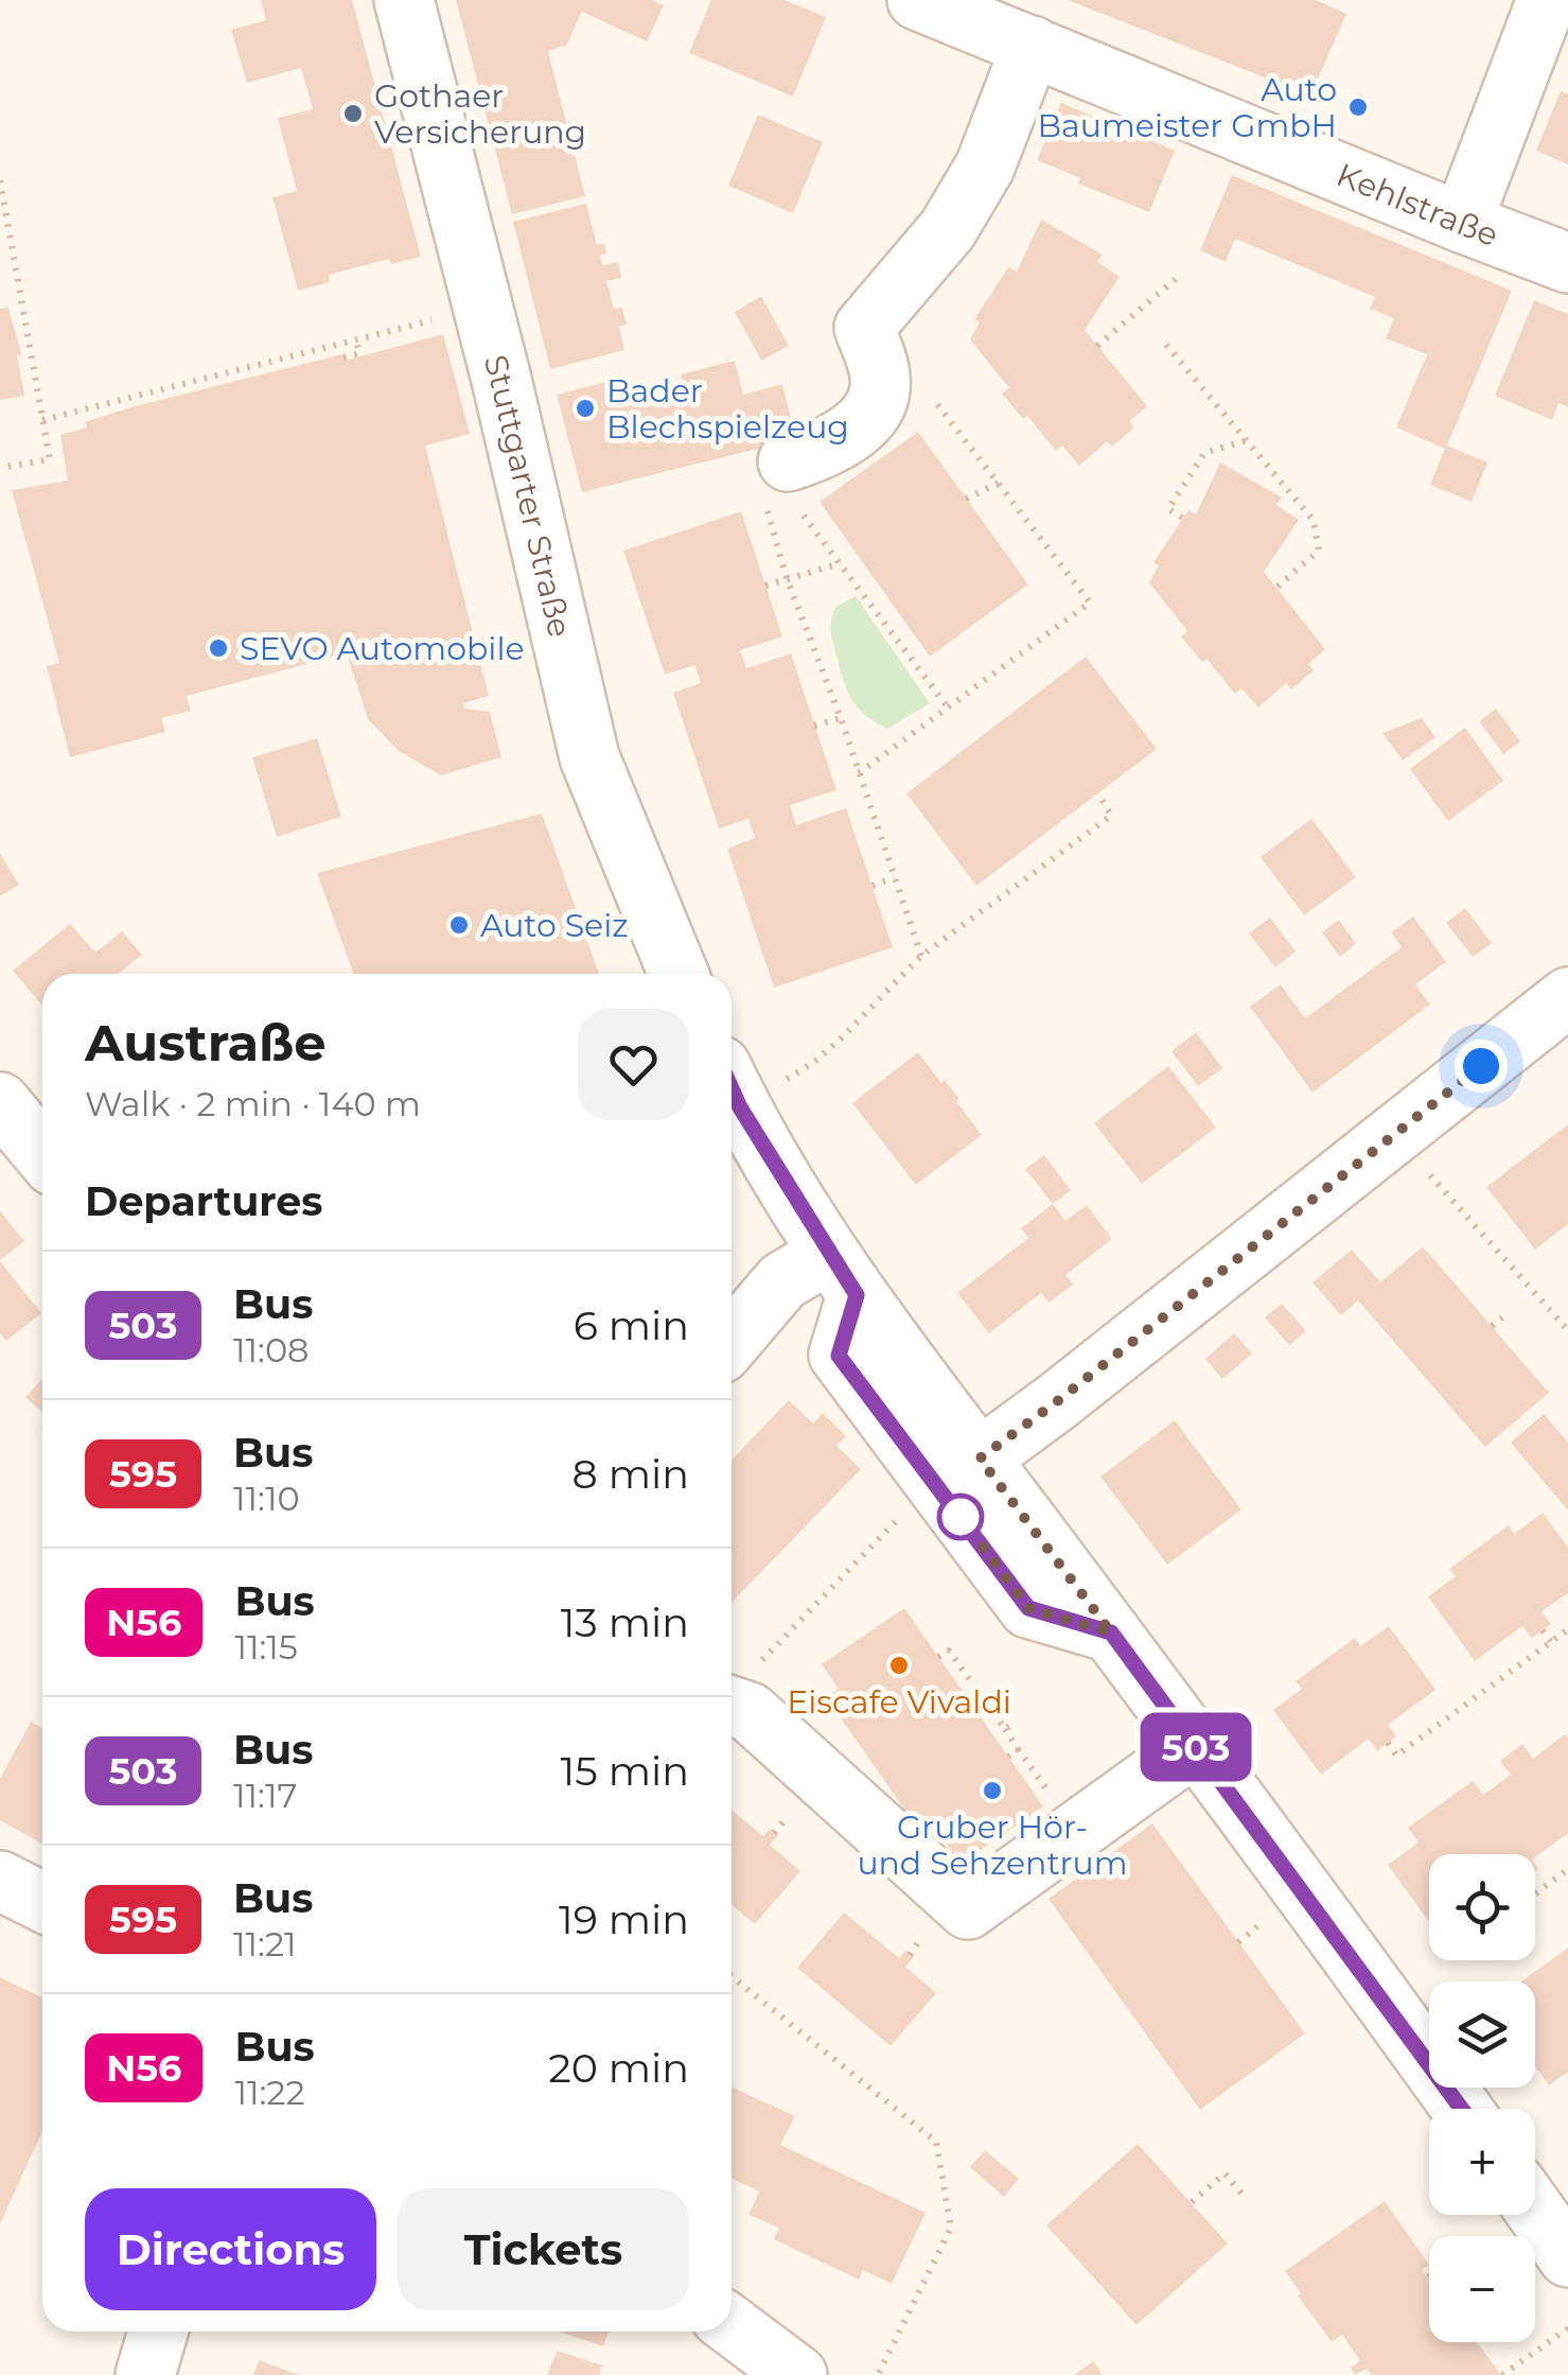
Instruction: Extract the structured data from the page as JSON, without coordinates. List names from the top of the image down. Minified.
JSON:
{"streets":{"street":["Kehlstraße","Stuttgarter Straße"]},"places":["Auto Baumeister GmbH","Gothaer Versicherung","Bader Blechspielzeug","SEVO Automobile","Auto Seiz","Eiscafe Vivaldi","Gruber Hör- und Sehzentrum"],"lines":["bus line 503"],"page":{"on_map":"503","heading":[["Austraße","Walk · 2 min · 140 m"],"Departures"],"list":[{"mark":"503","name":"Bus","note":"11:08","value":"6 min"},{"mark":"595","name":"Bus","note":"11:10","value":"8 min"},{"mark":"N56","name":"Bus","note":"11:15","value":"13 min"},{"mark":"503","name":"Bus","note":"11:17","value":"15 min"},{"mark":"595","name":"Bus","note":"11:21","value":"19 min"},{"mark":"N56","name":"Bus","note":"11:22","value":"20 min"}],"map_buttons":["+","−"],"buttons":["Directions","Tickets"]}}
